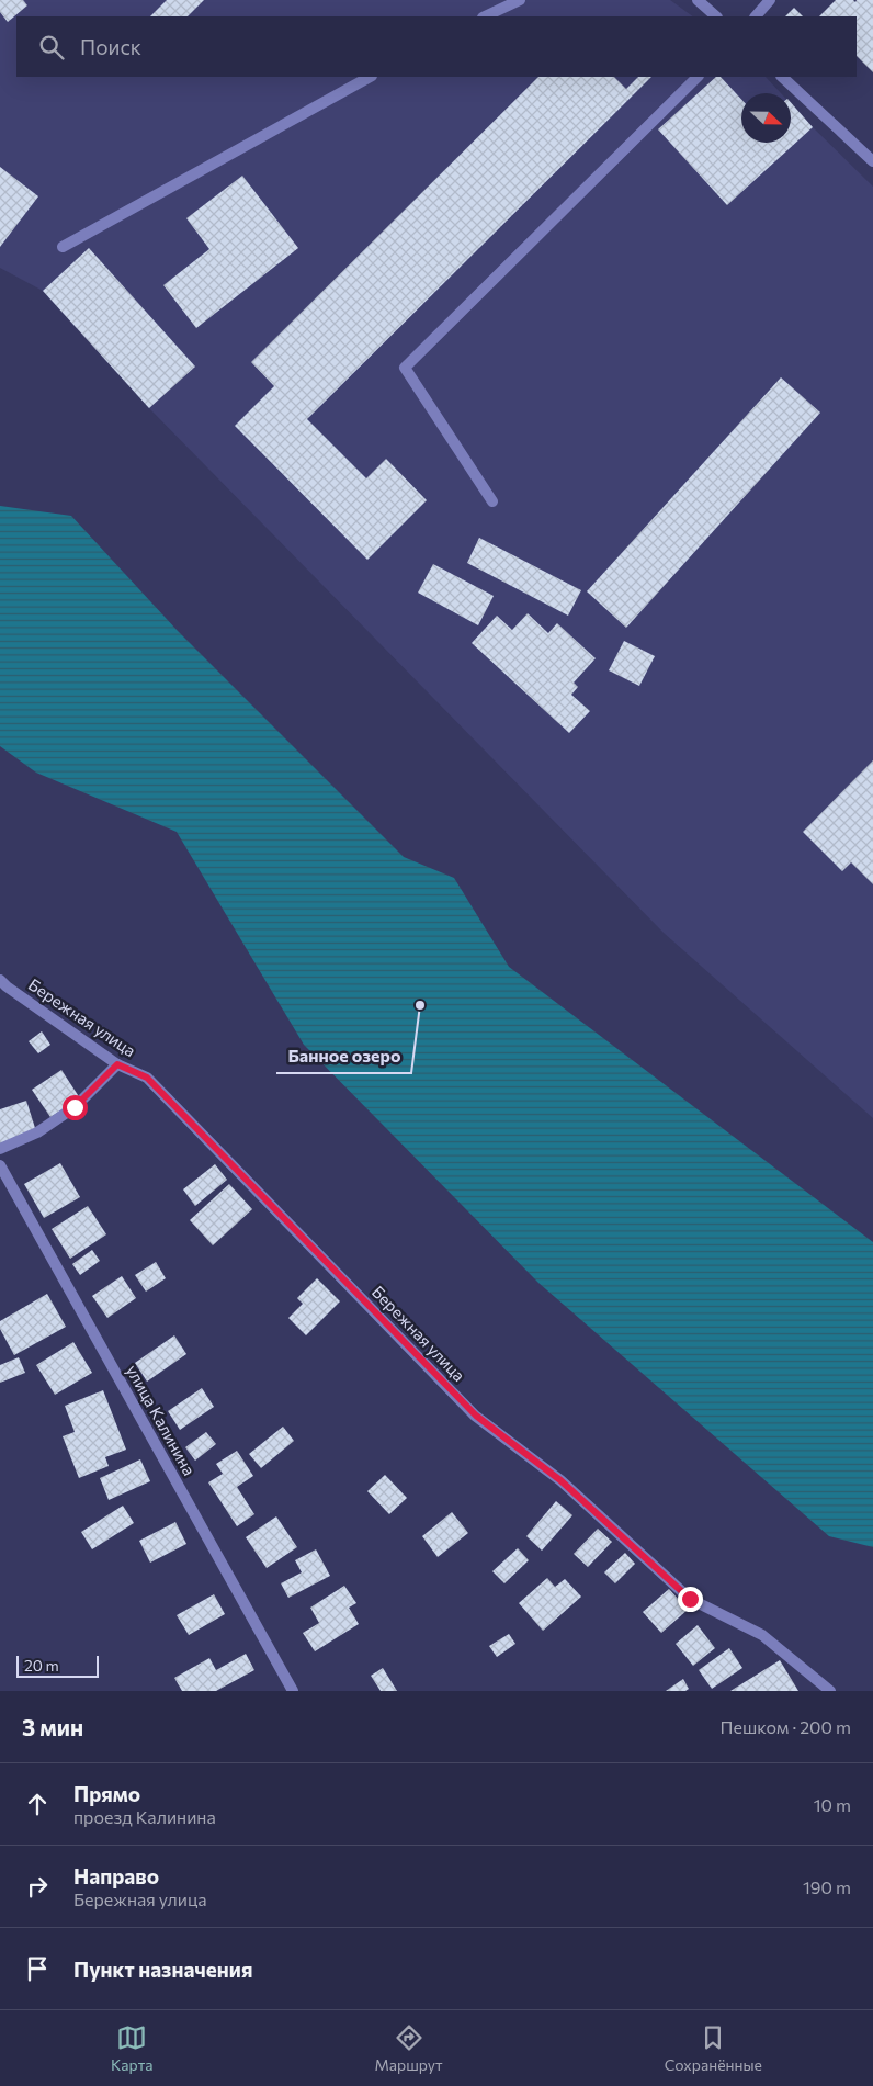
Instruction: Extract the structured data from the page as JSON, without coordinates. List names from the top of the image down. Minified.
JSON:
{"streets":{"street":["Бережная улица","улица Калинина"]},"places":["Банное озеро"],"scale_bar":"20 m","north":"right","page":{"search":"Поиск","scale":"20 m","heading":["3 мин","Пешком · 200 m"],"list":[["Прямо","проезд Калинина","10 m"],["Направо","Бережная улица","190 m"],"Пункт назначения"],"nav":["Карта","Маршрут","Сохранённые"]}}
